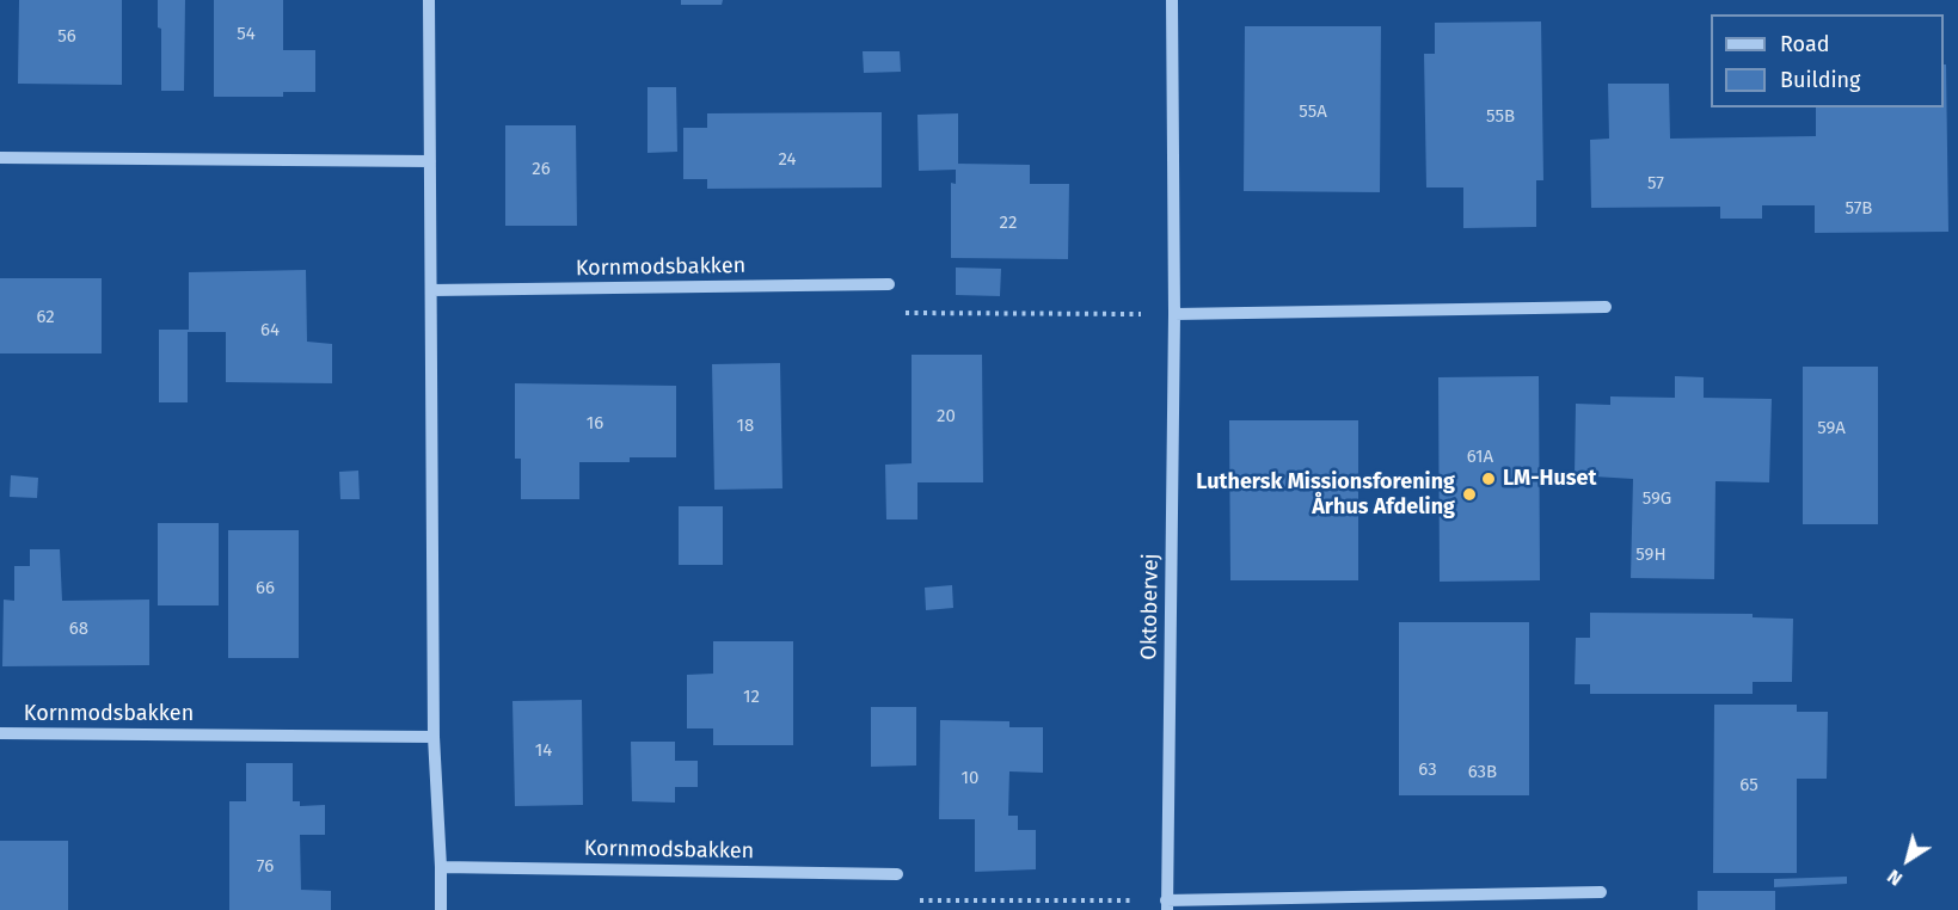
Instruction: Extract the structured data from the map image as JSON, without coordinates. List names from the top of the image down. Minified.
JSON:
{"streets":{"street":["Kornmodsbakken","Oktobervej"]},"places":["LM-Huset","Luthersk Missionsforening Århus Afdeling"],"house_numbers":["54","56","55A","55B","24","26","57","57B","22","62","64","20","16","18","59A","61A","59G","59H","66","68","12","14","63","63B","10","65","76"],"legend":["Road","Building"],"north":"bottom left"}
